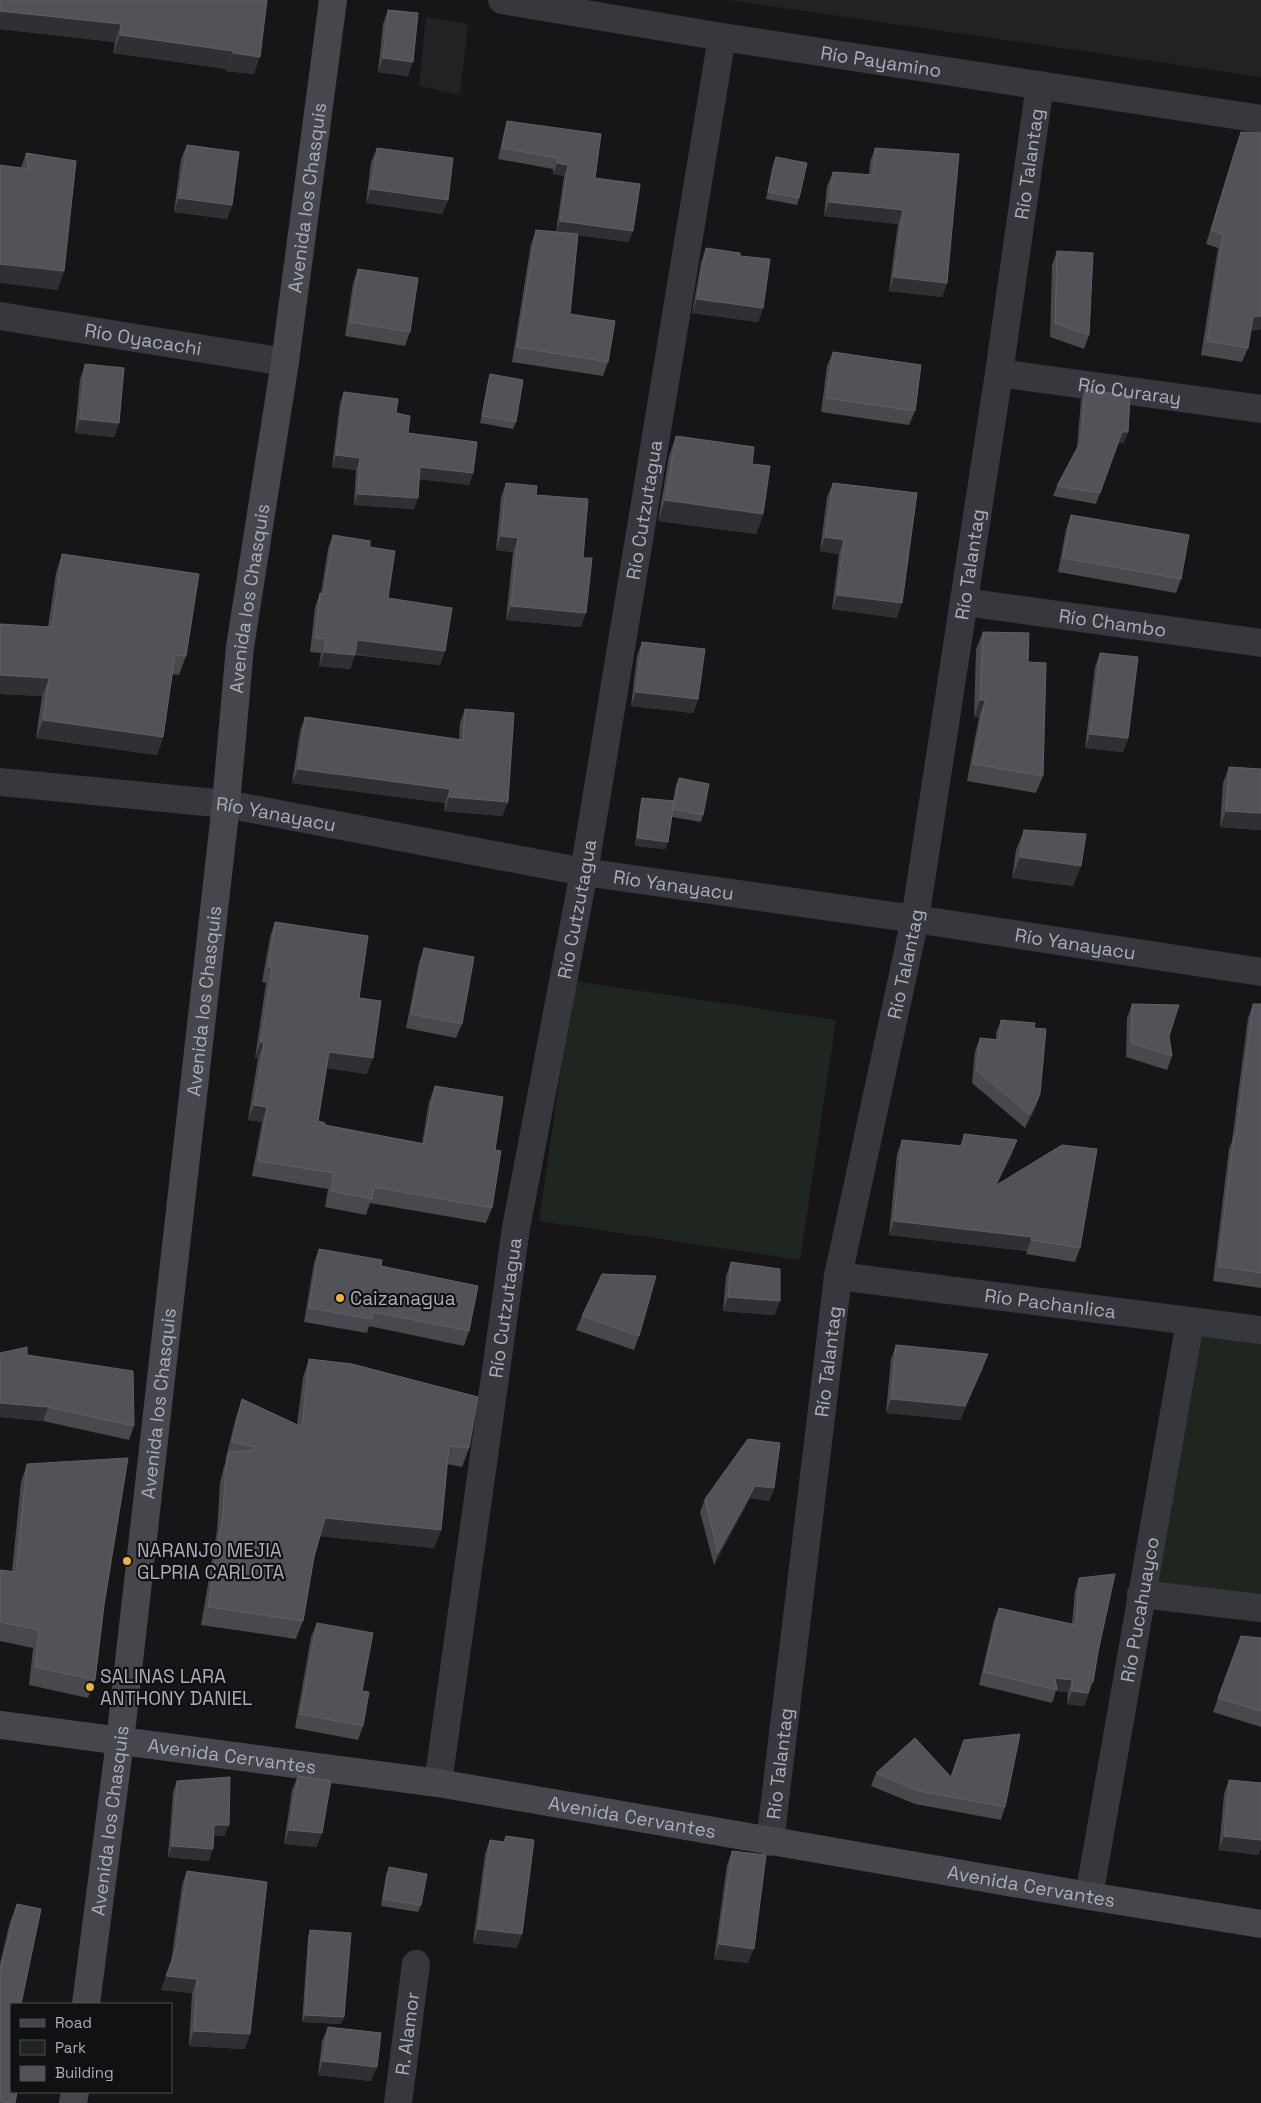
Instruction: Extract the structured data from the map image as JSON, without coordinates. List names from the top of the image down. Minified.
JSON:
{"streets":{"street":["Río Payamino","Río Talantag","Avenida los Chasquis","Río Oyacachi","Río Curaray","Río Cutzutagua","Río Chambo","Río Yanayacu","Río Pachanlica","Río Pucahuayco","Avenida Cervantes","R. Alamor"]},"crossings":[["Río Payamino","Río Talantag"],["Río Payamino","Río Cutzutagua"],["Río Talantag","Río Curaray"],["Río Talantag","Río Chambo"],["Río Talantag","Río Yanayacu"],["Río Talantag","Río Pachanlica"],["Río Talantag","Avenida Cervantes"],["Avenida los Chasquis","Río Oyacachi"],["Avenida los Chasquis","Río Yanayacu"],["Avenida los Chasquis","Avenida Cervantes"],["Río Cutzutagua","Río Yanayacu"],["Río Cutzutagua","Avenida Cervantes"],["Río Pachanlica","Río Pucahuayco"],["Río Pucahuayco","Avenida Cervantes"]],"places":["Caizanagua","NARANJO MEJIA GLPRIA CARLOTA","SALINAS LARA ANTHONY DANIEL"],"legend":["Road","Park","Building"]}
